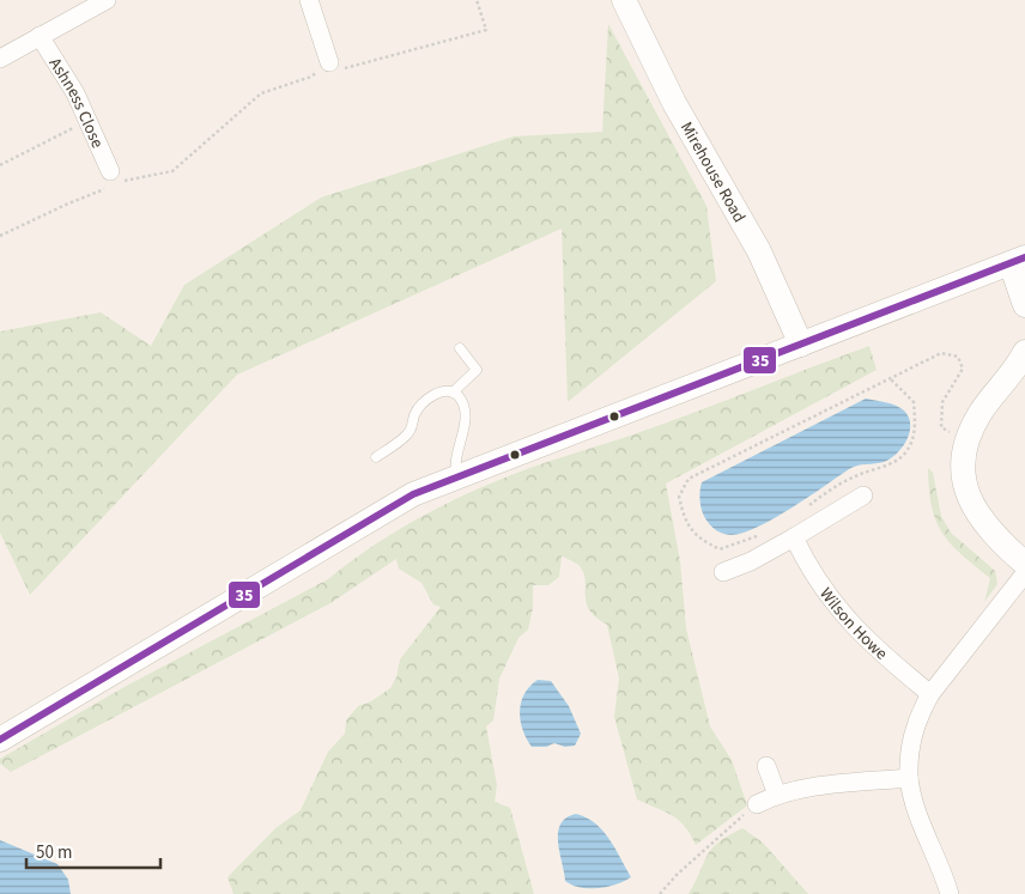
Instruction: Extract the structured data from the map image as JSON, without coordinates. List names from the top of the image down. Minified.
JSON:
{"streets":{"main road":["Mirehouse Road"],"street":["Ashness Close","Wilson Howe"]},"lines":["transit line 35"],"scale_bar":"50 m"}
